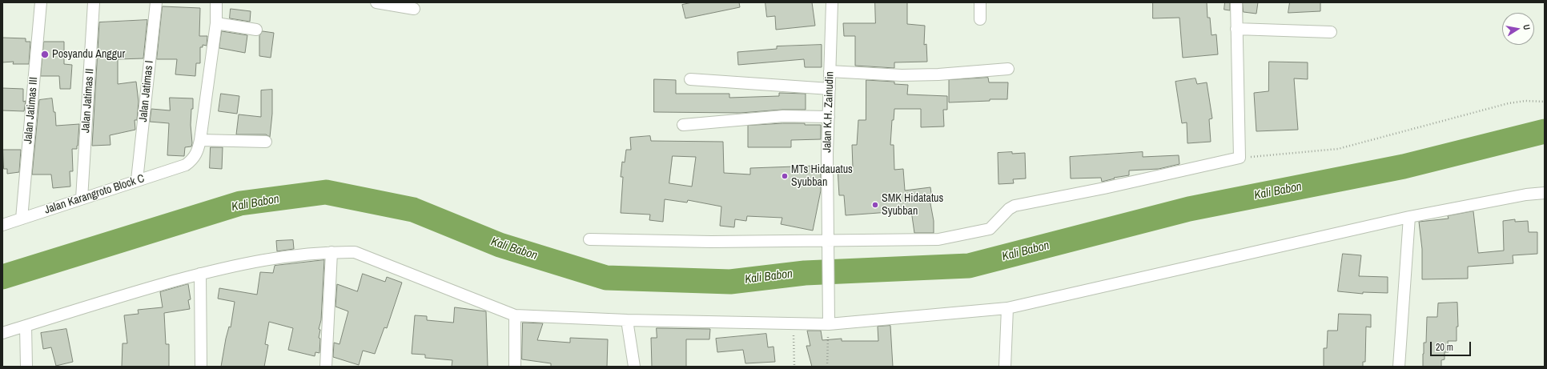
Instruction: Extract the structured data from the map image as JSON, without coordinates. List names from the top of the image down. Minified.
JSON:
{"streets":{"street":["Jalan Jatimas I","Jalan Jatimas II","Jalan Jatimas III","Jalan K.H. Zainudin","Jalan Karangroto Block C"]},"crossings":[["Jalan Jatimas I","Jalan Karangroto Block C"],["Jalan Jatimas II","Jalan Karangroto Block C"],["Jalan Jatimas III","Jalan Karangroto Block C"]],"water":["Kali Babon"],"places":["Posyandu Anggur","MTs Hidauatus Syubban","SMK Hidatatus Syubban"],"scale_bar":"20 m","north":"right"}
